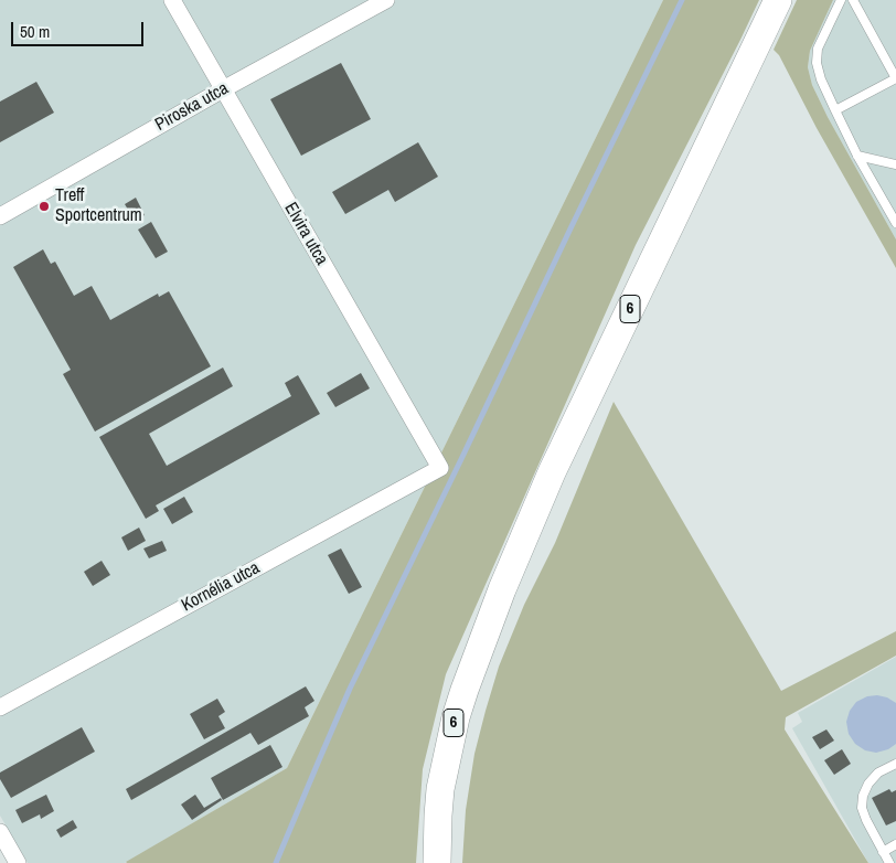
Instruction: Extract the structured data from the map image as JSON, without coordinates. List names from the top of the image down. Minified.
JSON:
{"streets":{"main road":["6"],"street":["Piroska utca","Elvira utca","Kornélia utca"]},"crossings":[["Piroska utca","Elvira utca"],["Elvira utca","Kornélia utca"]],"places":["Treff Sportcentrum"],"scale_bar":"50 m"}
